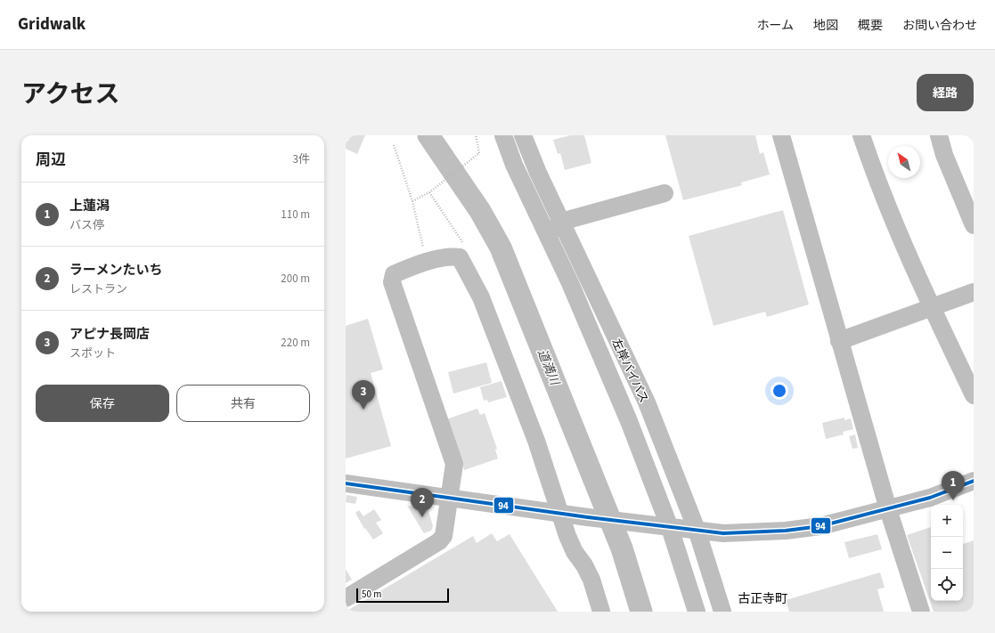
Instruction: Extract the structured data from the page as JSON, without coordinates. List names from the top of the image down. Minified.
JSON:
{"streets":{"street":["左岸バイパス"]},"districts":["古正寺町"],"water":["道満川"],"lines":["transit line 94"],"scale_bar":"50 m","north":"top left","page":{"header":"Gridwalk","nav":["ホーム","地図","概要","お問い合わせ"],"title":"アクセス","buttons":["経路",["保存","共有"]],"heading":["周辺","3件"],"list":[{"mark":"1","name":"上蓮潟","note":"バス停","value":"110 m"},{"mark":"2","name":"ラーメンたいち","note":"レストラン","value":"200 m"},{"mark":"3","name":"アピナ長岡店","note":"スポット","value":"220 m"}],"pins":["3","1","2"],"map_buttons":["+","−"],"scale":"50 m"}}
